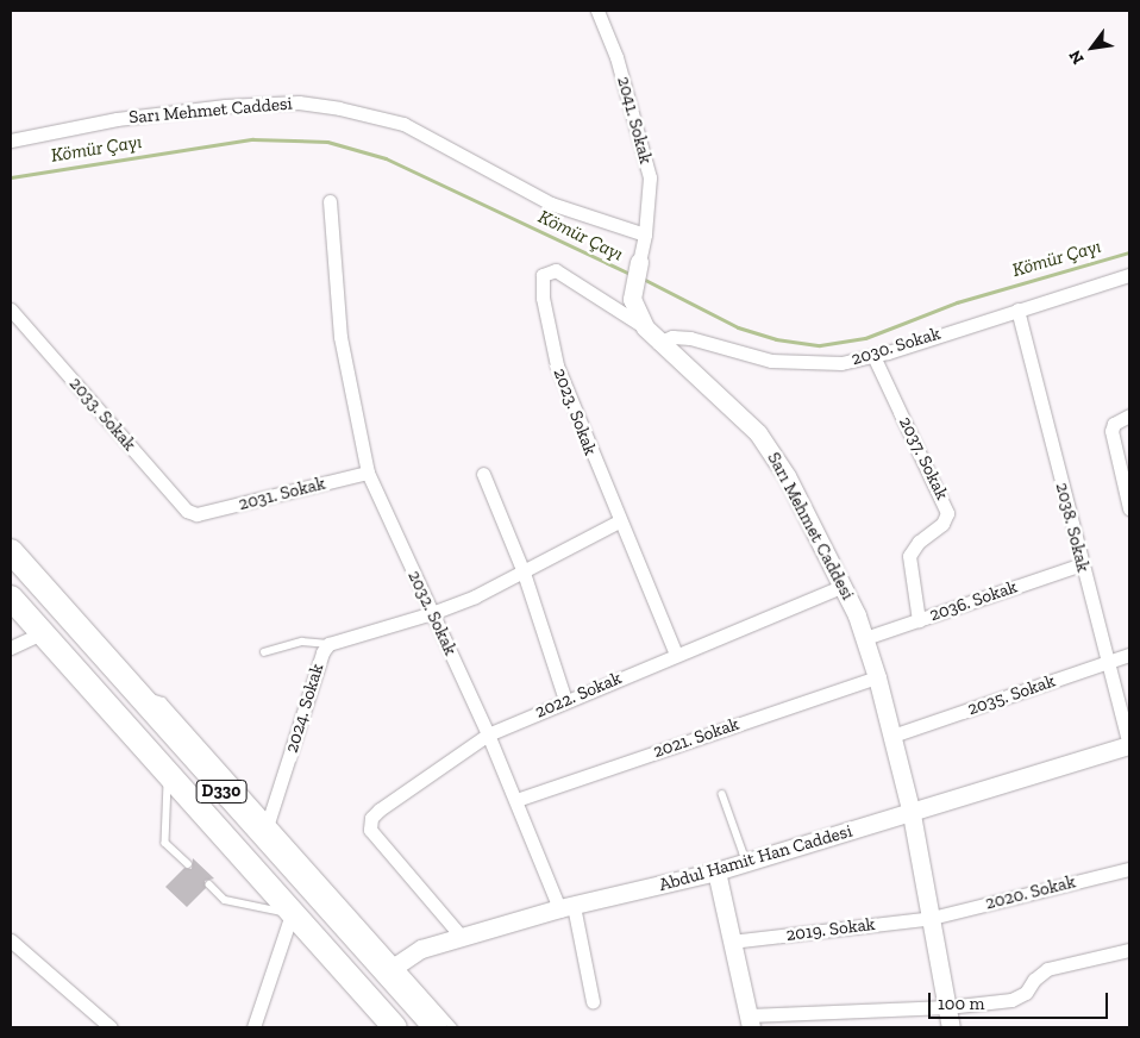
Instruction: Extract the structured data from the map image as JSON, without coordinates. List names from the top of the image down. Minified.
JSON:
{"streets":{"highway":["D330"],"street":["Sarı Mehmet Caddesi","2041. Sokak","2030. Sokak","2023. Sokak","2033. Sokak","2037. Sokak","2031. Sokak","2038. Sokak","2036. Sokak","2032. Sokak","2022. Sokak","2035. Sokak","2024. Sokak","2021. Sokak","Abdul Hamit Han Caddesi","2020. Sokak","2019. Sokak"]},"crossings":[["Sarı Mehmet Caddesi","2041. Sokak"],["Sarı Mehmet Caddesi","2030. Sokak"],["Sarı Mehmet Caddesi","2023. Sokak"],["Sarı Mehmet Caddesi","2036. Sokak"],["Sarı Mehmet Caddesi","2022. Sokak"],["Sarı Mehmet Caddesi","2035. Sokak"],["Sarı Mehmet Caddesi","2021. Sokak"],["Sarı Mehmet Caddesi","Abdul Hamit Han Caddesi"],["Sarı Mehmet Caddesi","2020. Sokak"],["Sarı Mehmet Caddesi","2019. Sokak"],["2030. Sokak","2037. Sokak"],["2030. Sokak","2038. Sokak"],["2023. Sokak","2022. Sokak"],["2023. Sokak","2024. Sokak"],["2033. Sokak","2031. Sokak"],["2037. Sokak","2036. Sokak"],["2031. Sokak","2032. Sokak"],["2038. Sokak","2036. Sokak"],["2038. Sokak","2035. Sokak"],["2038. Sokak","Abdul Hamit Han Caddesi"],["2032. Sokak","2022. Sokak"],["2032. Sokak","2024. Sokak"],["2024. Sokak","D330"],["D330","Abdul Hamit Han Caddesi"],["2020. Sokak","2019. Sokak"]],"water":["Kömür Çayı"],"scale_bar":"100 m","north":"bottom left"}
